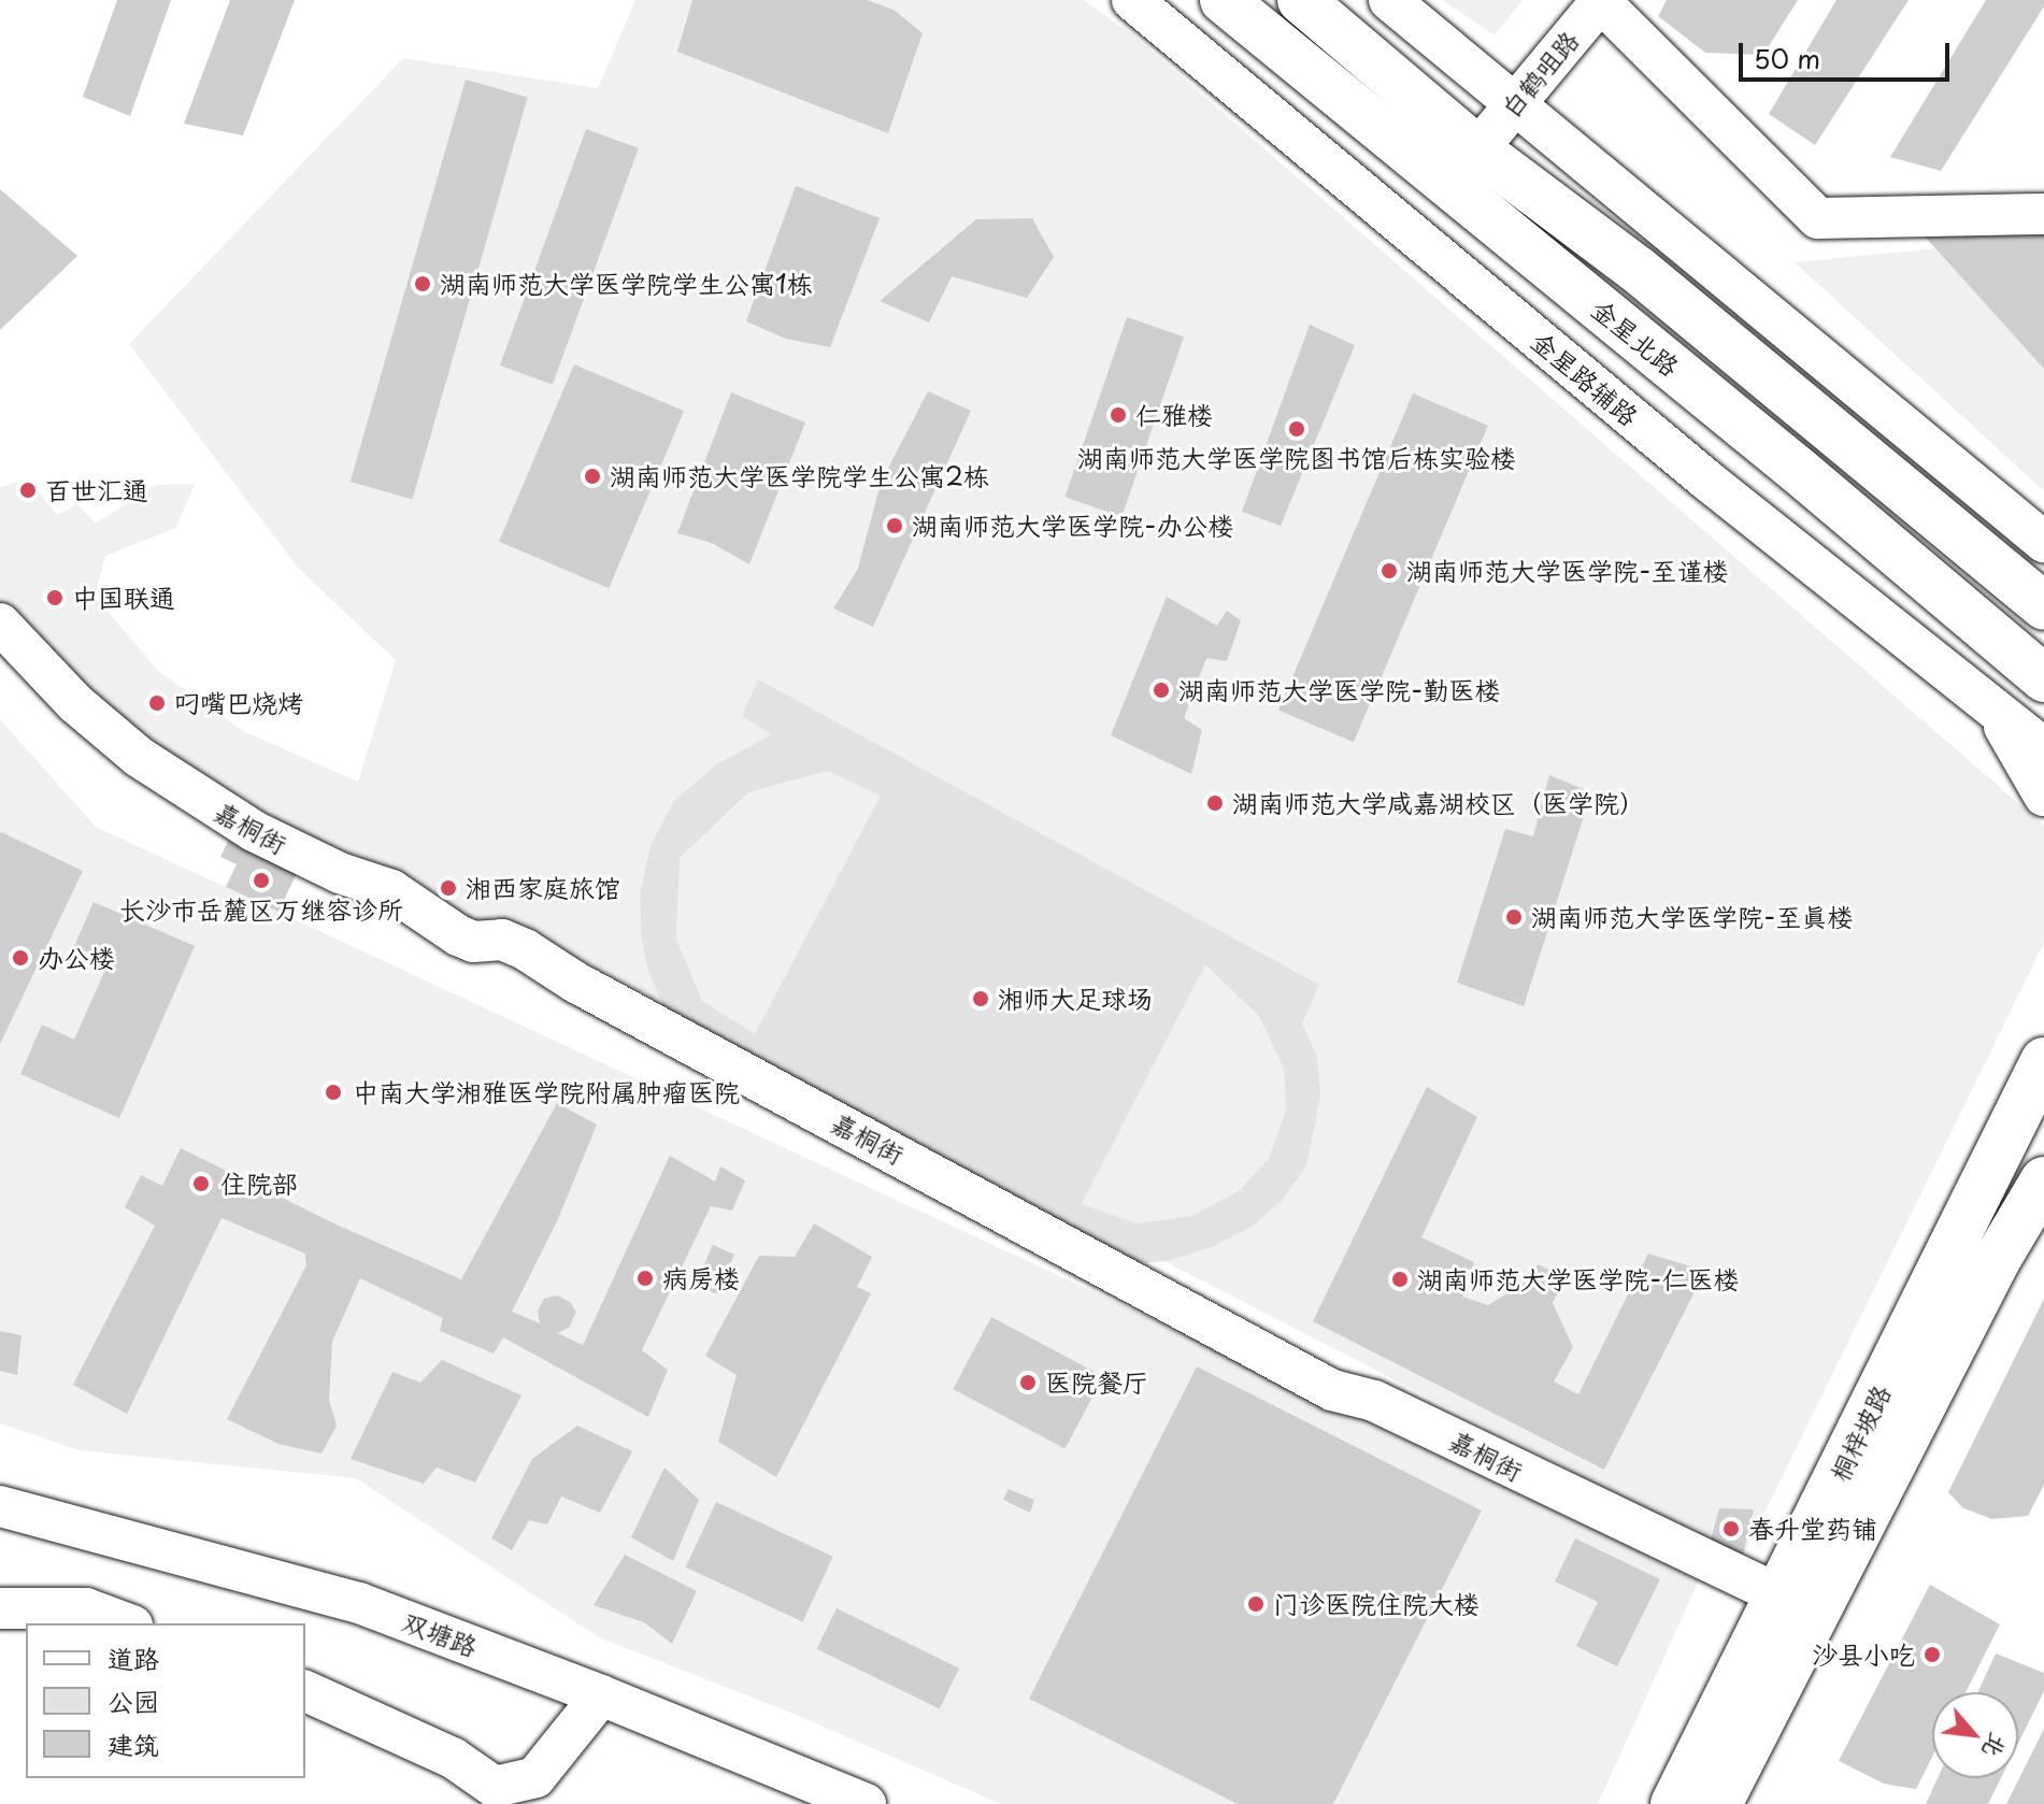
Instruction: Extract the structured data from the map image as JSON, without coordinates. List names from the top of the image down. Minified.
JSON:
{"streets":{"main road":["金星北路","桐梓坡路"],"street":["白鹤咀路","金星路辅路","嘉桐街","双塘路"]},"crossings":[["白鹤咀路","金星北路"],["嘉桐街","桐梓坡路"]],"places":["湖南师范大学医学院学生公寓1栋","仁雅楼","湖南师范大学医学院图书馆后栋实验楼","湖南师范大学医学院学生公寓2栋","百世汇通","湖南师范大学医学院-办公楼","湖南师范大学医学院-至谨楼","中国联通","湖南师范大学医学院-勤医楼","叼嘴巴烧烤","湖南师范大学咸嘉湖校区（医学院）","长沙市岳麓区万继容诊所","湘西家庭旅馆","湖南师范大学医学院-至真楼","办公楼","湘师大足球场","中南大学湘雅医学院附属肿瘤医院","住院部","病房楼","湖南师范大学医学院-仁医楼","医院餐厅","春升堂药铺","门诊医院住院大楼","沙县小吃"],"legend":["道路","公园","建筑"],"scale_bar":"50 m","north":"bottom right"}
